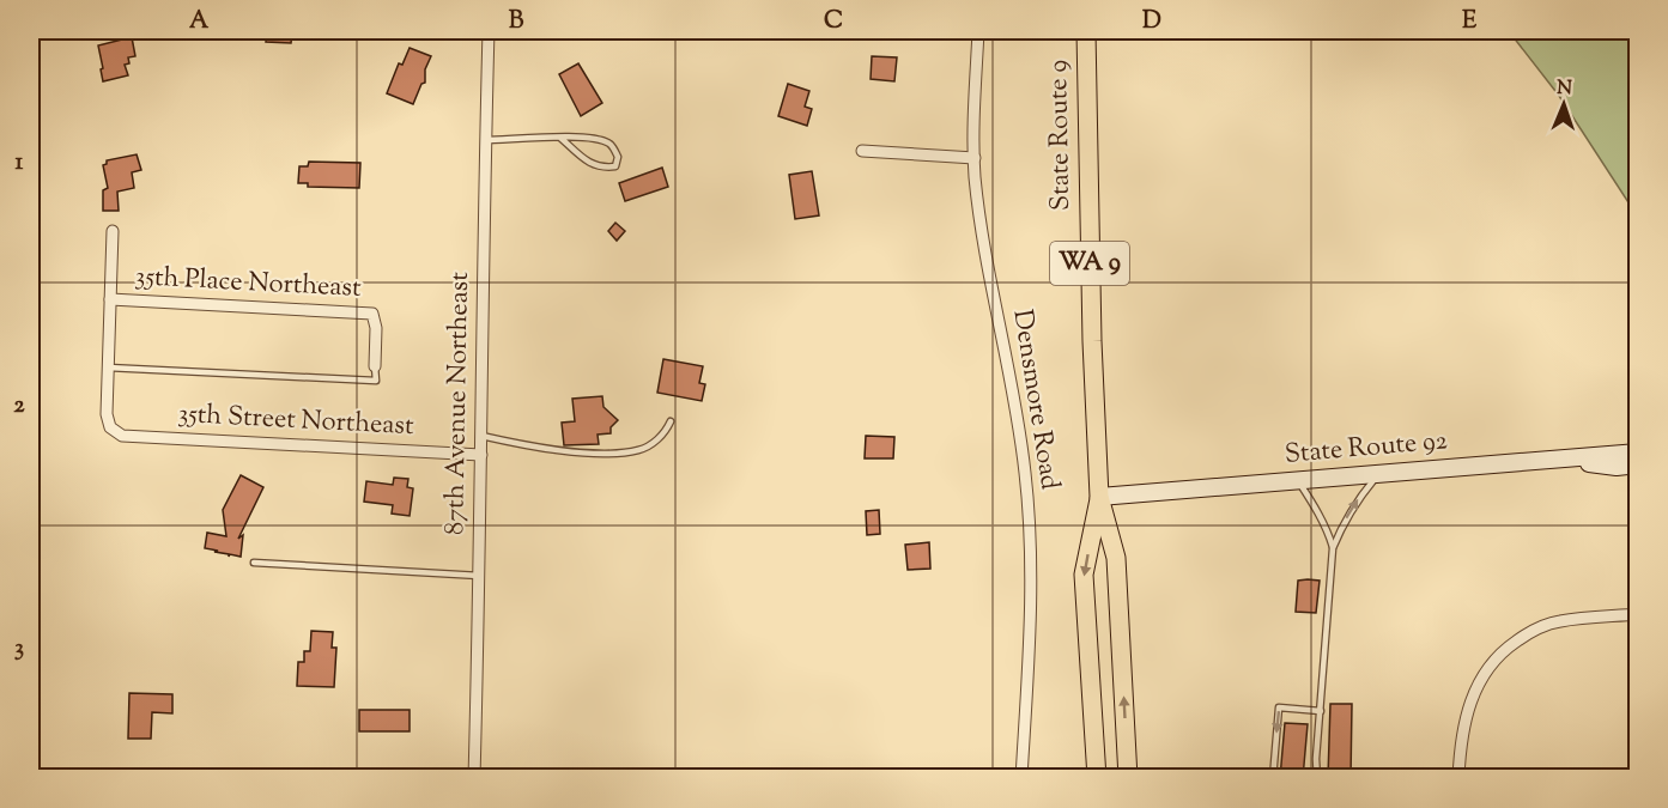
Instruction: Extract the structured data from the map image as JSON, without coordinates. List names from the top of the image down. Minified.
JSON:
{"streets":{"main road":["State Route 9","WA 9","State Route 92"],"street":["35th Place Northeast","Densmore Road","87th Avenue Northeast","35th Street Northeast"]},"crossings":[["State Route 9","State Route 92"],["87th Avenue Northeast","35th Street Northeast"]],"north":"top","grid":{"columns":["A","B","C","D","E"],"rows":["1","2","3"]}}
